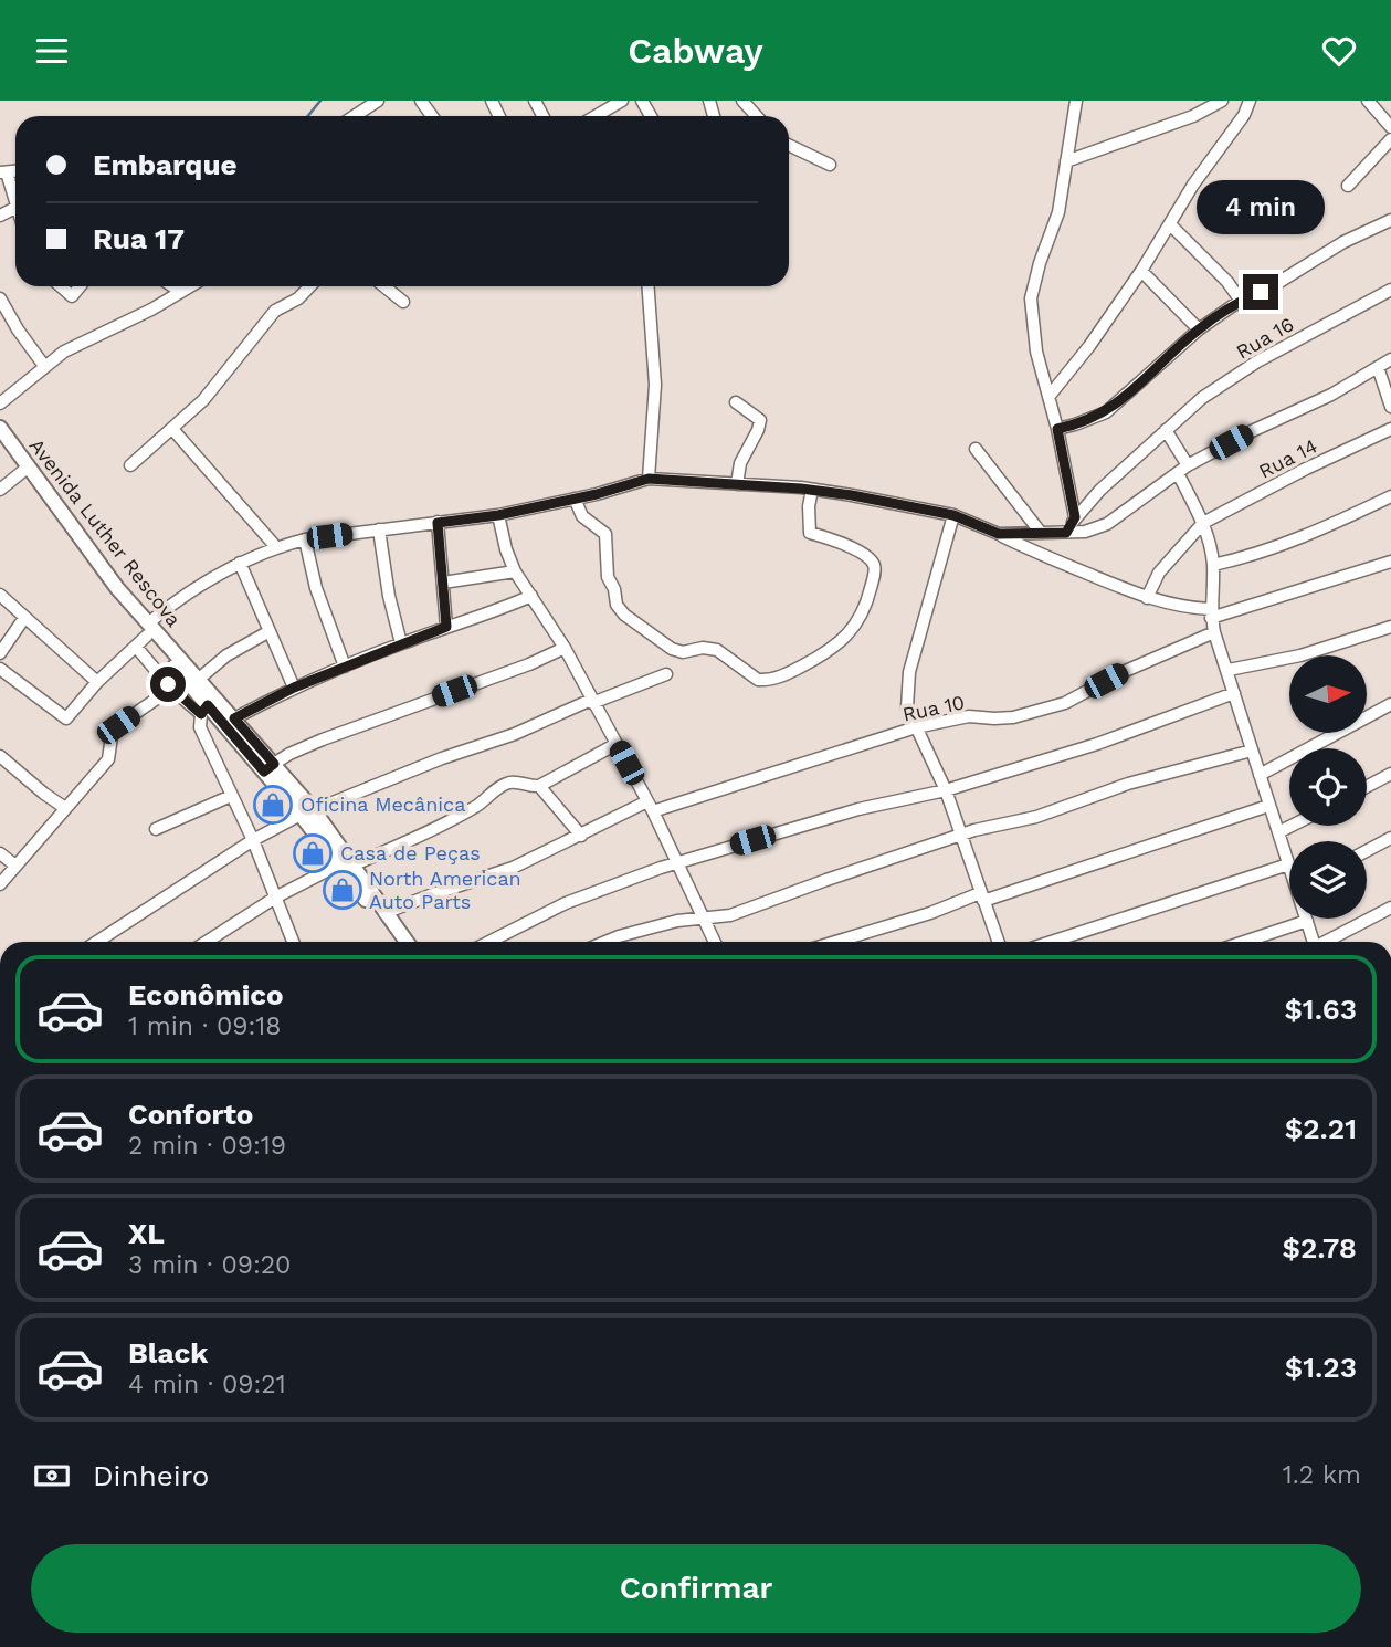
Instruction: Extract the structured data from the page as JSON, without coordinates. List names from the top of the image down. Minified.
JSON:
{"streets":{"main road":["Avenida Luther Rescova"],"street":["Rua 16","Rua 14","Rua 10"]},"crossings":[["Avenida Luther Rescova","Rua 10"]],"places":{"shop":["Oficina Mecânica","Casa de Peças","North American Auto Parts"]},"north":"right","page":{"header":"Cabway","banner":["Embarque","Rua 17"],"bubble":"4 min","list":[{"name":"Econômico","note":"1 min · 09:18","value":"$1.63"},{"name":"Conforto","note":"2 min · 09:19","value":"$2.21"},{"name":"XL","note":"3 min · 09:20","value":"$2.78"},{"name":"Black","note":"4 min · 09:21","value":"$1.23"}],"pay":["Dinheiro","1.2 km"],"buttons":"Confirmar"}}
